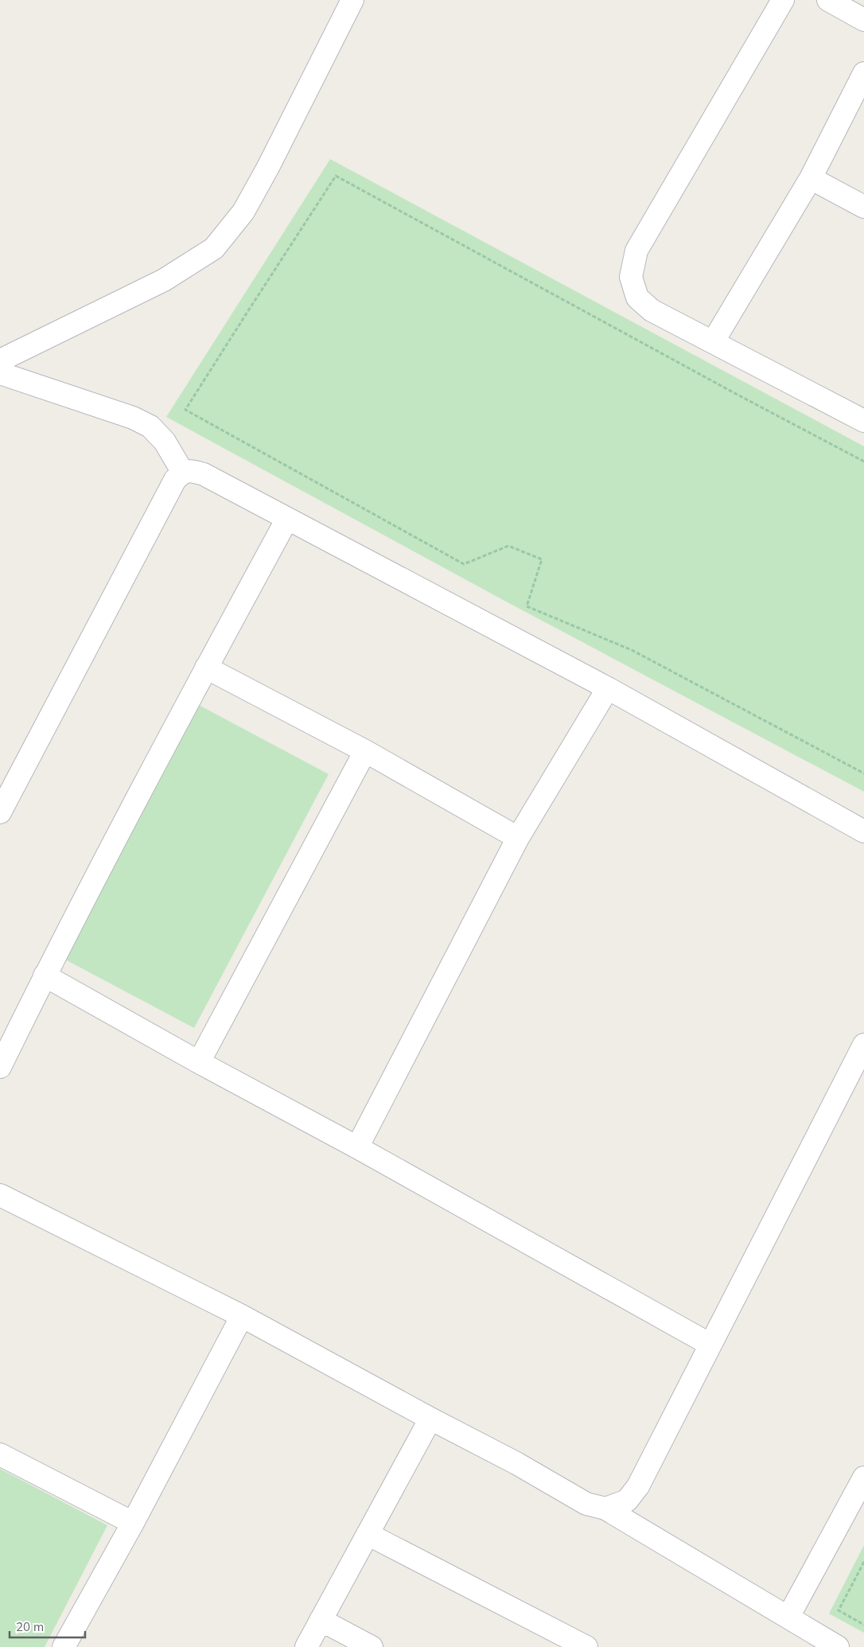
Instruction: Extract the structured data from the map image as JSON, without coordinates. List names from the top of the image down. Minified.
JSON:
{"scale_bar":"20 m"}
